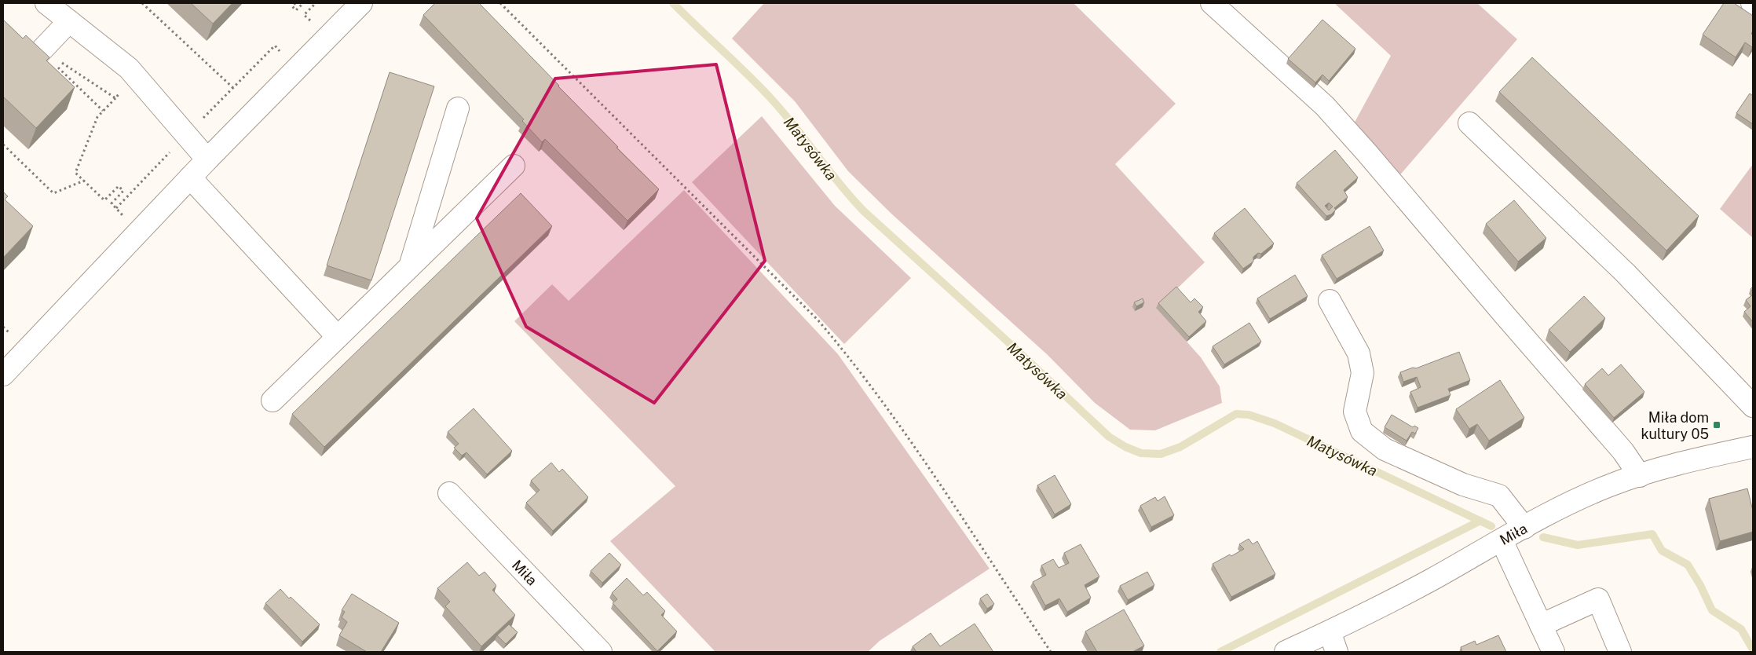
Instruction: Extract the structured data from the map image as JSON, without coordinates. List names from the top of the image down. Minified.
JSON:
{"streets":{"street":["Miła"]},"water":["Matysówka"],"places":{"transit":["Miła dom kultury 05"]}}
